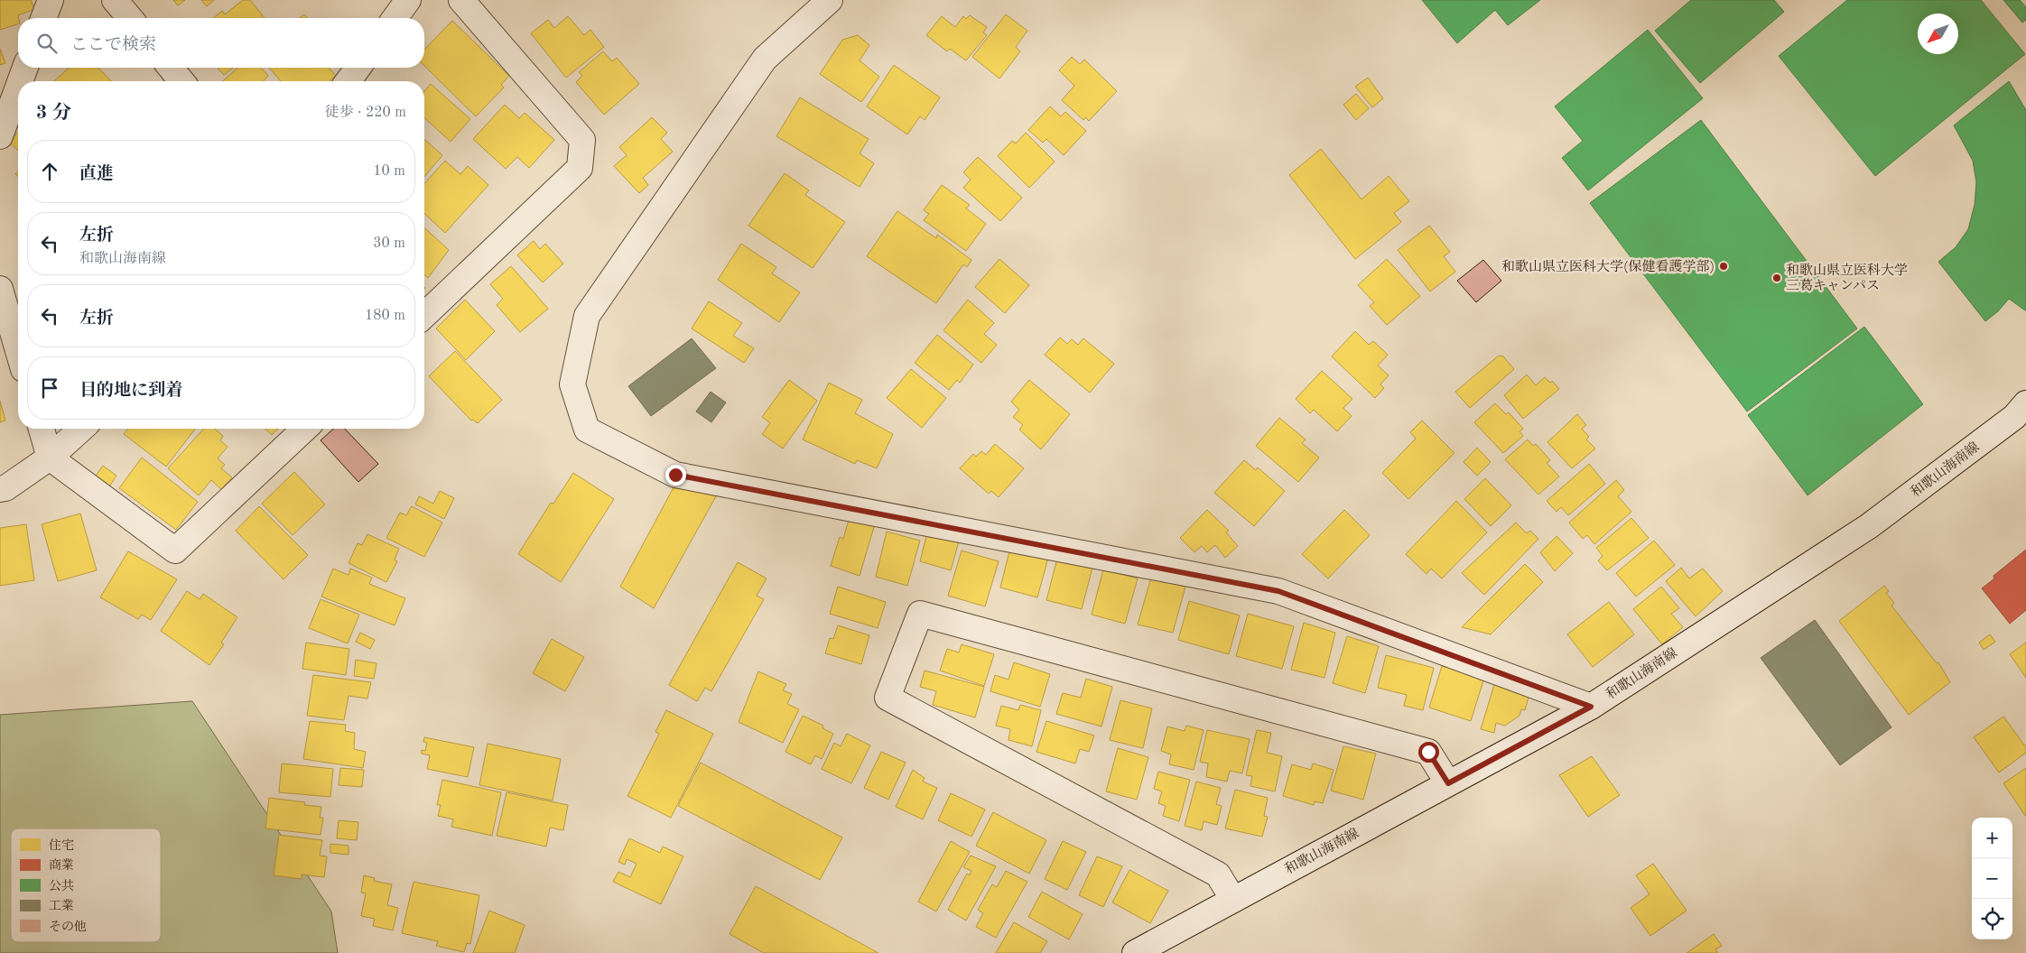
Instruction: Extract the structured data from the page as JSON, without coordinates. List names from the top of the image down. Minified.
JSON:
{"streets":{"street":["和歌山海南線"]},"places":["和歌山県立医科大学(保健看護学部)","和歌山県立医科大学 三葛キャンパス"],"legend":["住宅","商業","公共","工業","その他"],"north":"bottom left","page":{"search":"ここで検索","heading":["3 分","徒歩 · 220 m"],"list":[["直進","10 m"],["左折","和歌山海南線","30 m"],["左折","180 m"],"目的地に到着"],"map_buttons":["+","−"]}}
